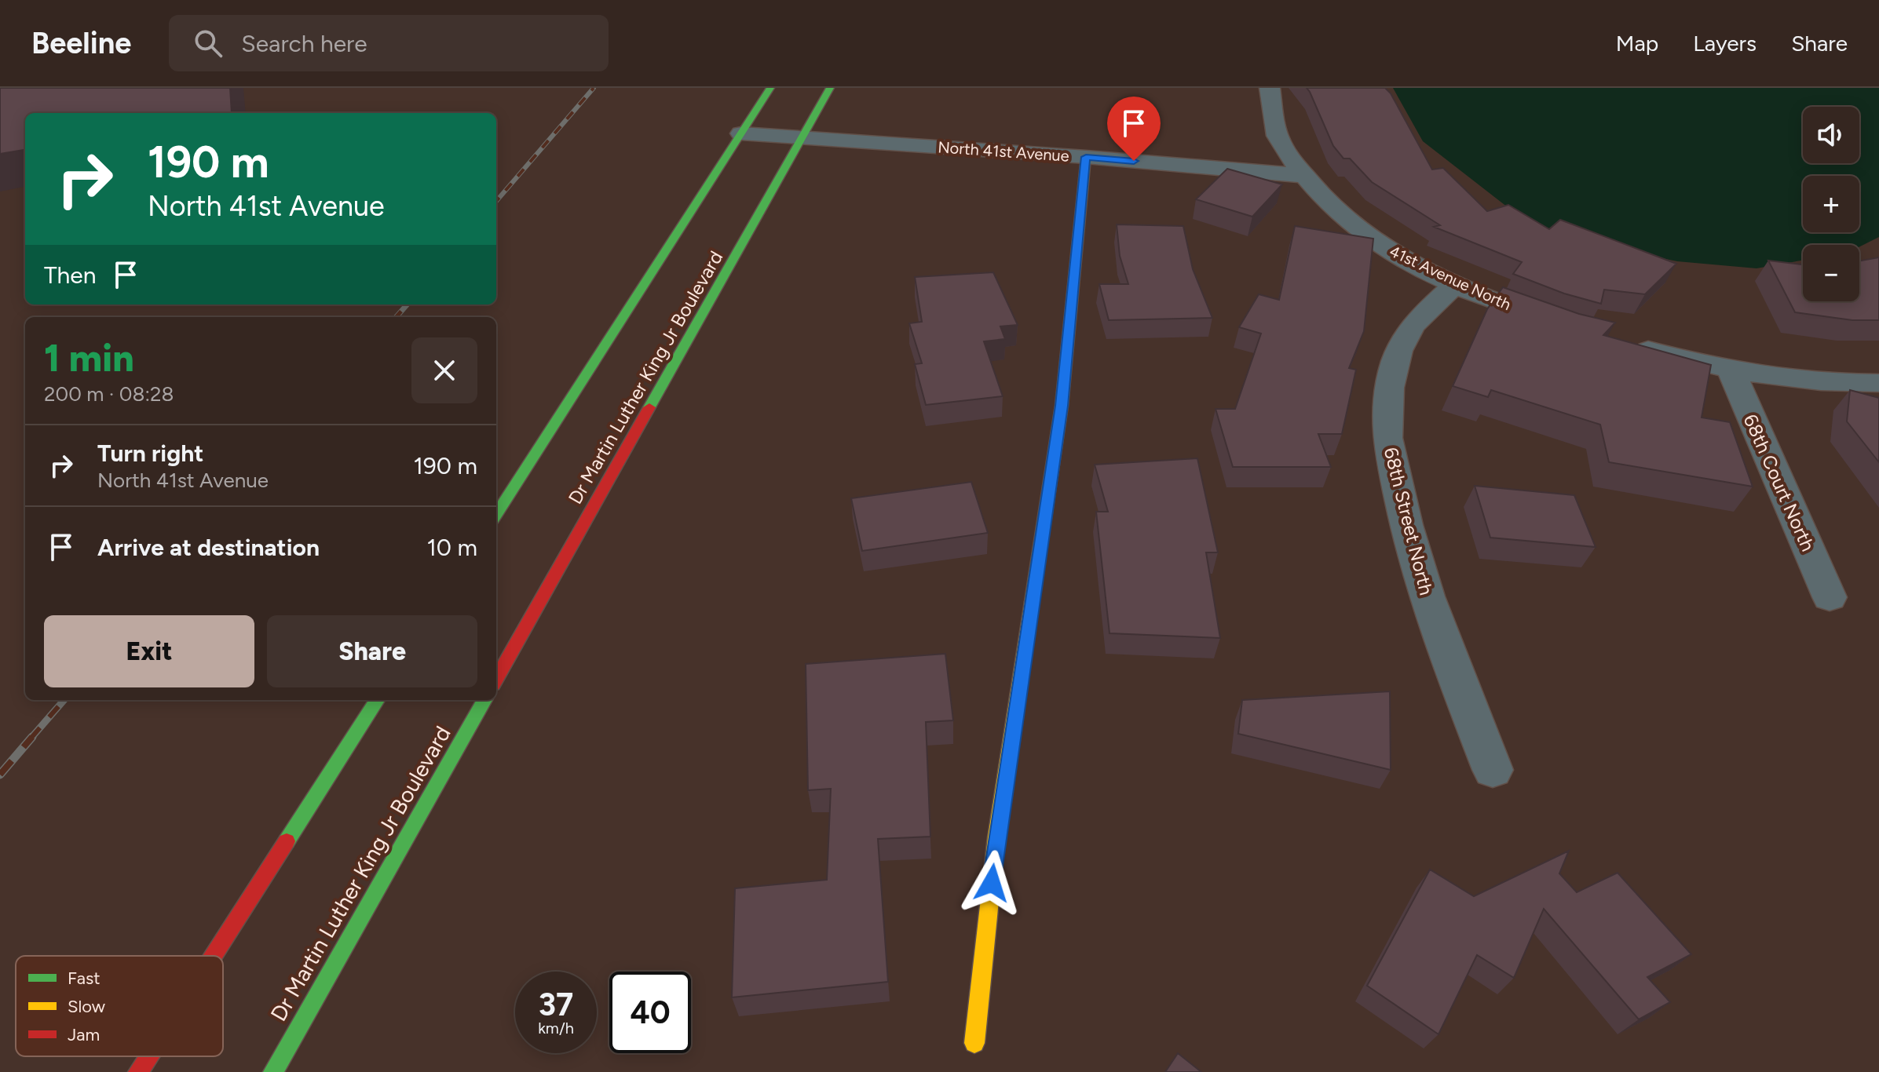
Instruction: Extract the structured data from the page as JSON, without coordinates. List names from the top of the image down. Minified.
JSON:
{"streets":{"main road":["Dr Martin Luther King Jr Boulevard"],"street":["North 41st Avenue","41st Avenue North","68th Court North","68th Street North"]},"crossings":[["North 41st Avenue","41st Avenue North"],["North 41st Avenue","Dr Martin Luther King Jr Boulevard"],["41st Avenue North","68th Street North"]],"legend":["Fast","Slow","Jam"],"page":{"header":"Beeline","search":"Search here","nav":["Map","Layers","Share"],"map_buttons":["+","−"],"turn":["190 m","North 41st Avenue"],"then":"Then","heading":["1 min","200 m · 08:28"],"list":[{"name":"Turn right","note":"North 41st Avenue","value":"190 m"},{"name":"Arrive at destination","value":"10 m"}],"buttons":["Exit","Share"],"speed":"37 km/h","limit":"40"}}
